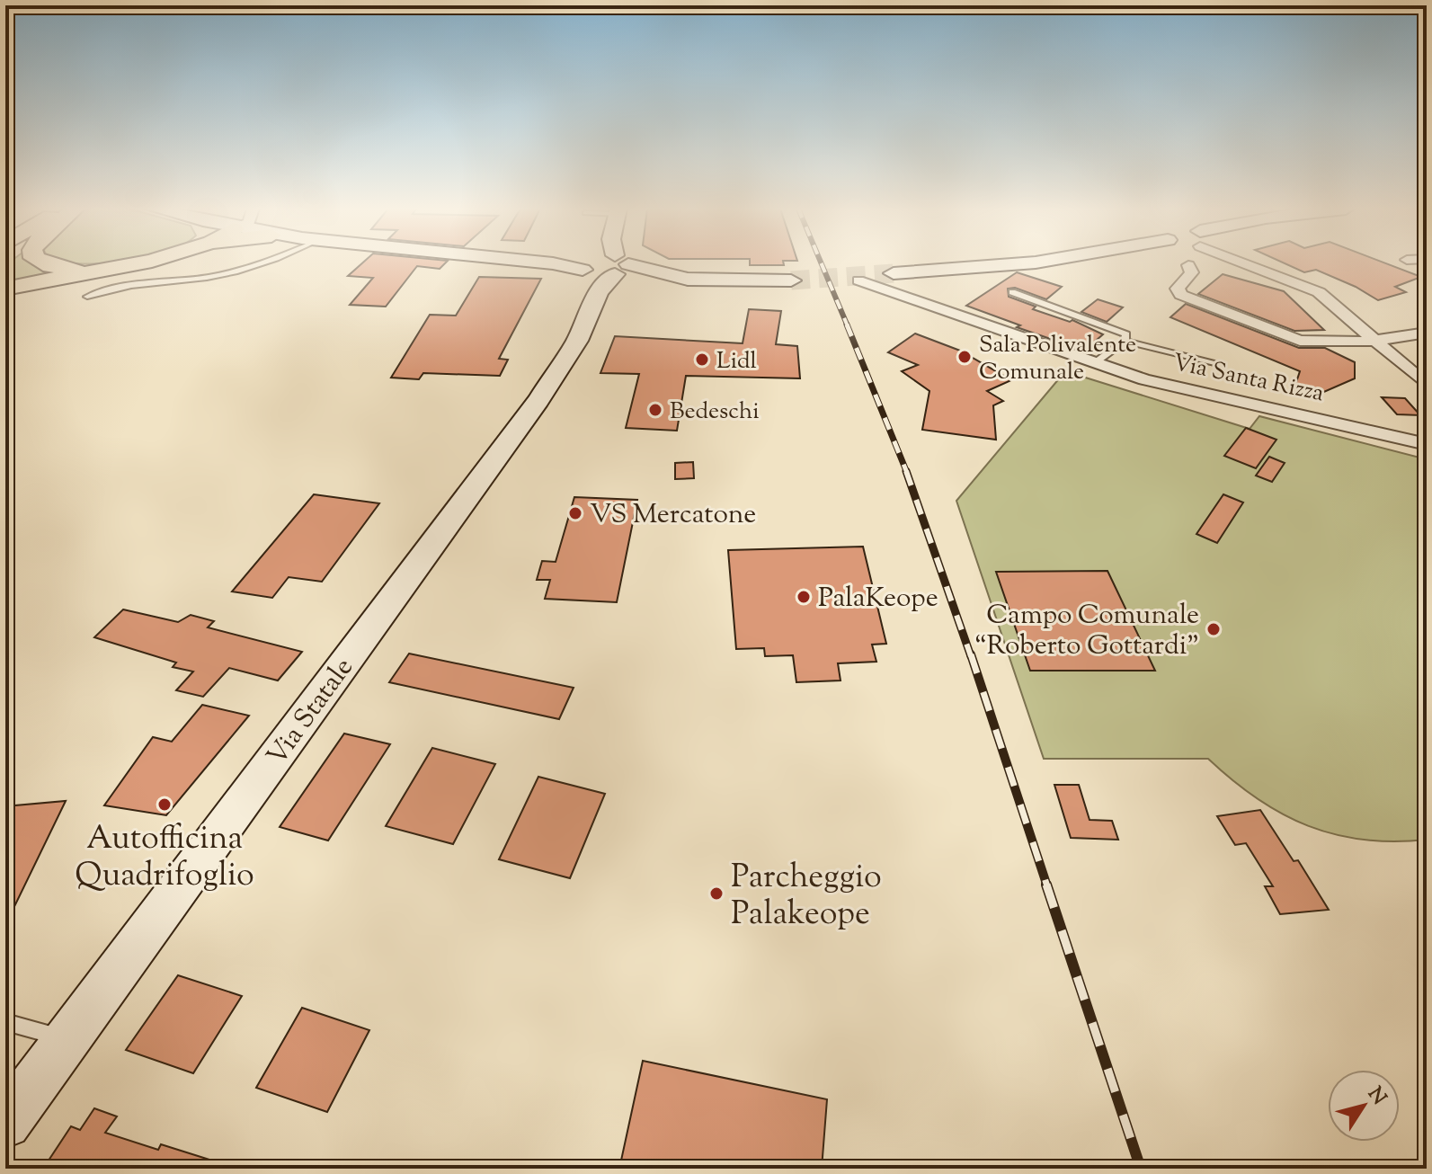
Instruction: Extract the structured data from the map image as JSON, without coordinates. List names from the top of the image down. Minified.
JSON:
{"streets":{"street":["Via Santa Rizza","Via Statale"]},"places":["Sala Polivalente Comunale","Lidl","Bedeschi","VS Mercatone","PalaKeope","Campo Comunale “Roberto Gottardi”","Autofficina Quadrifoglio","Parcheggio Palakeope"],"north":"top right"}
